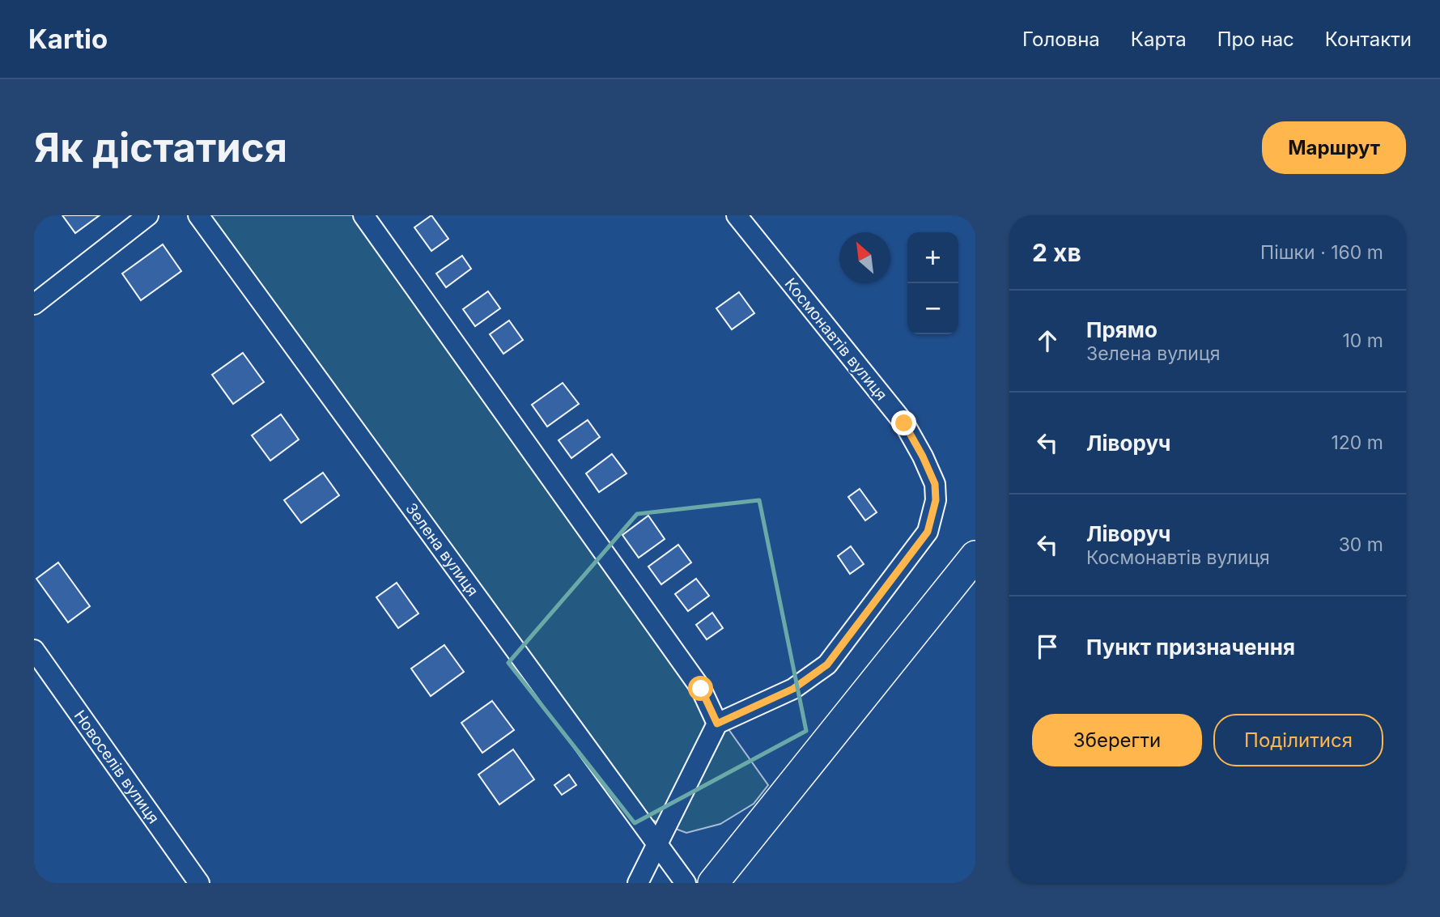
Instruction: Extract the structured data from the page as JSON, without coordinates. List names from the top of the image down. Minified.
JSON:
{"streets":{"street":["Космонавтів вулиця","Зелена вулиця","Новоселів вулиця"]},"north":"top left","page":{"header":"Kartio","nav":["Головна","Карта","Про нас","Контакти"],"buttons":["Маршрут",["Зберегти","Поділитися"]],"title":"Як дістатися","heading":["2 хв","Пішки · 160 m"],"map_buttons":["+","−"],"list":[["Прямо","Зелена вулиця","10 m"],["Ліворуч","120 m"],["Ліворуч","Космонавтів вулиця","30 m"],"Пункт призначення"]}}
